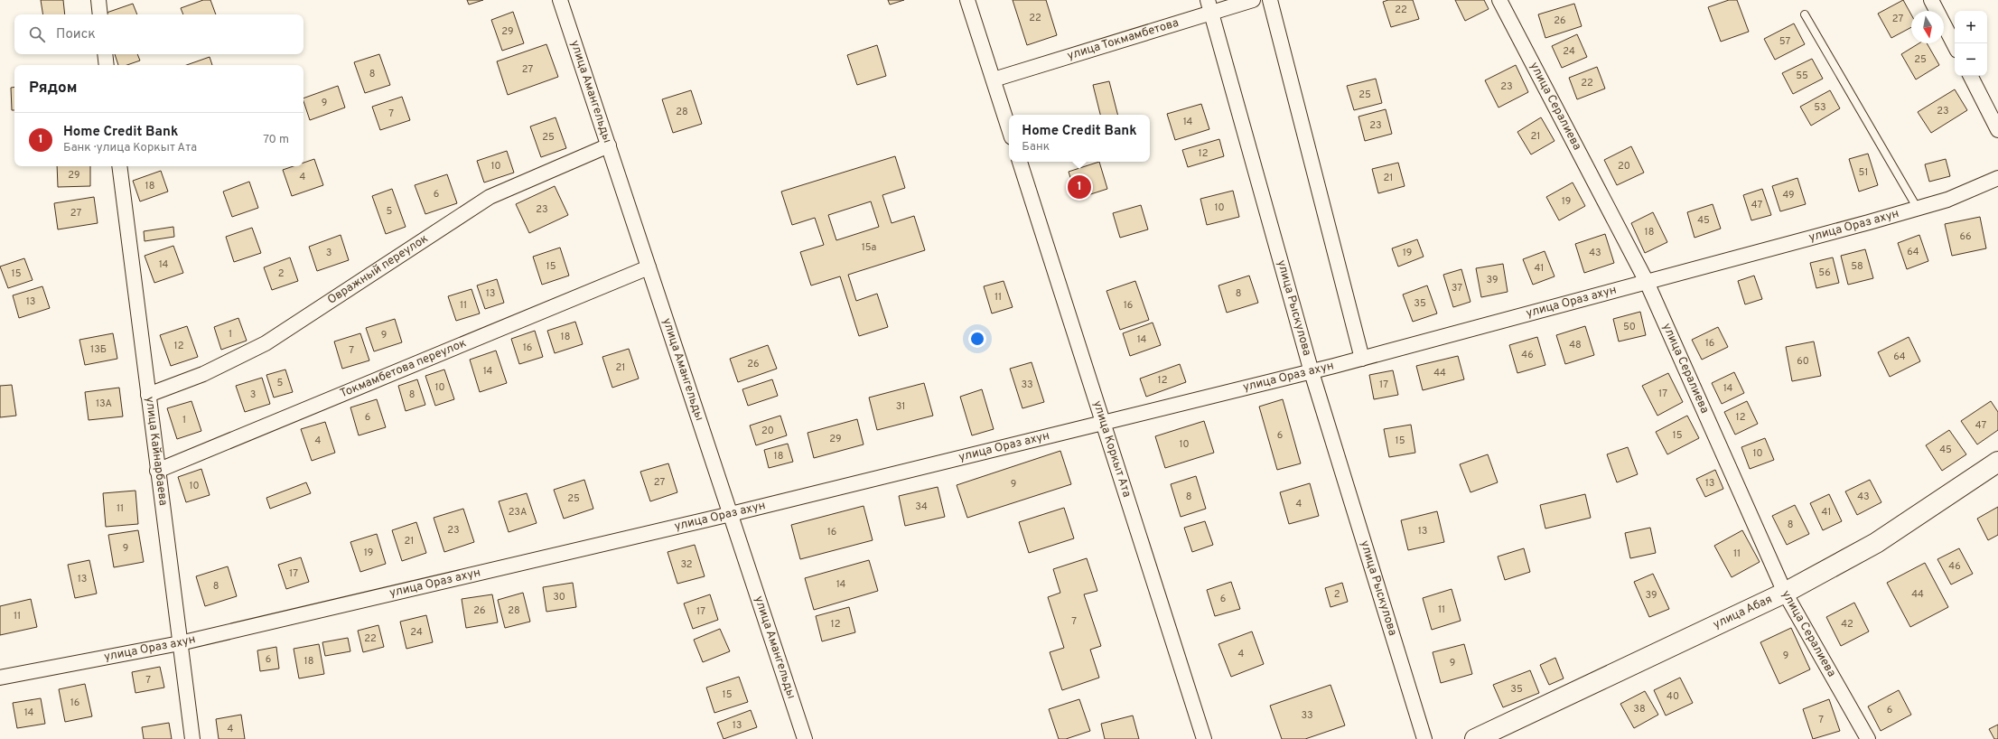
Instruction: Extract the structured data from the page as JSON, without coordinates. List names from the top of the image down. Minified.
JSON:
{"streets":{"street":["улица Токмамбетова","улица Амангельды","улица Сералиева","улица Ораз ахун","Овражный переулок","улица Рыскулова","Токмамбетова переулок","улица Коркыт Ата","улица Кайнарбаева","улица Абая"]},"crossings":[["улица Токмамбетова","улица Рыскулова"],["улица Амангельды","улица Ораз ахун"],["улица Амангельды","Овражный переулок"],["улица Амангельды","Токмамбетова переулок"],["улица Сералиева","улица Ораз ахун"],["улица Сералиева","улица Абая"],["улица Ораз ахун","улица Рыскулова"],["улица Ораз ахун","улица Коркыт Ата"],["улица Ораз ахун","улица Кайнарбаева"],["Овражный переулок","улица Кайнарбаева"],["Токмамбетова переулок","улица Кайнарбаева"]],"house_numbers":["22","22","27","26","29","57","24","25","27","8","55","22","23","25","9","53","23","28","7","14","23","21","25","12","10","20","51","29","4","21","18","6","49","19","47","10","23","5","27","45","18","66","15а","64","3","19","43","14","15","58","41","56","15","2","39","37","13","8","11","13","35","11","16","50","1","9","18","14","16","48","12","16","13Б","7","46","64","60","26","21","14","44","12","5","33","17","10","14","17","3","8","13А","31","6","12","1","47","20","6","15","29","4","15","10","45","10","18","27","13","9","10","8","43","25","4","34","11","23А","41","8","23","13","16","21","9","19","11","32","46","17","13","14","8","2","44","39","30","6","11","26","28","17","11","7","12","42","24","22","4","9","6","18","9","7","35","15","40","16","38","6","14","33","7","13","4"],"north":"bottom","page":{"map_buttons":["+","−"],"search":"Поиск","heading":"Рядом","list":[{"mark":"1","name":"Home Credit Bank","note":"Банк · улица Коркыт Ата","value":"70 m"}],"popup":["Home Credit Bank","Банк"],"pins":"1"}}
